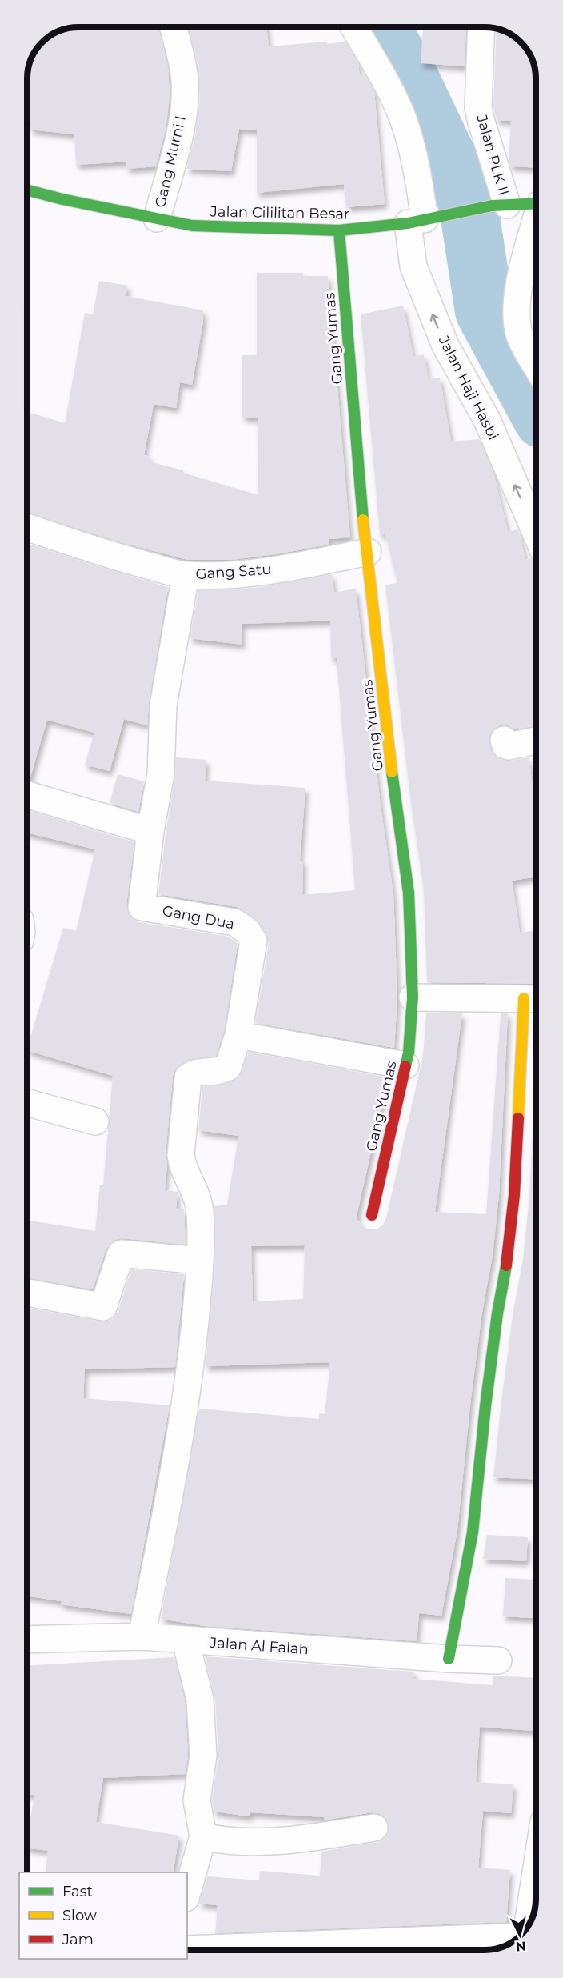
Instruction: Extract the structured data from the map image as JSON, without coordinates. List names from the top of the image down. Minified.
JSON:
{"streets":{"street":["Jalan PLK II","Gang Murni I","Jalan Cililitan Besar","Gang Yumas","Jalan Haji Hasbi","Gang Satu","Gang Dua","Jalan Al Falah"]},"crossings":[["Jalan PLK II","Jalan Cililitan Besar"],["Gang Murni I","Jalan Cililitan Besar"],["Jalan Cililitan Besar","Gang Yumas"],["Jalan Cililitan Besar","Jalan Haji Hasbi"],["Gang Yumas","Gang Satu"]],"one_way":["Jalan Haji Hasbi"],"legend":["Fast","Slow","Jam"],"north":"bottom"}
